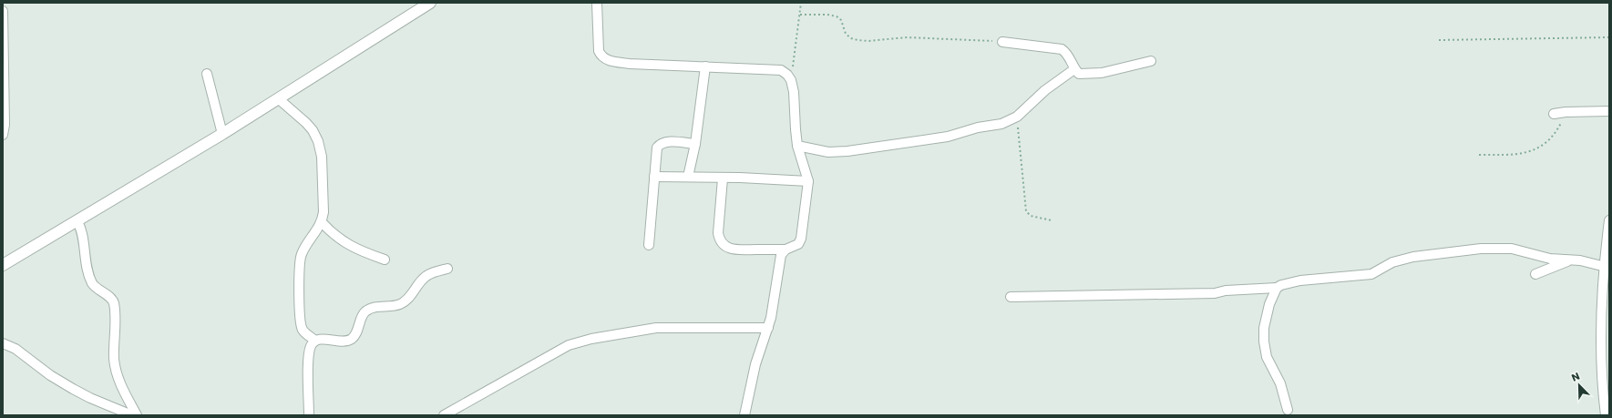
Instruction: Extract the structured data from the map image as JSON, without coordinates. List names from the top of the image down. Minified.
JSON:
{"north":"top left"}
